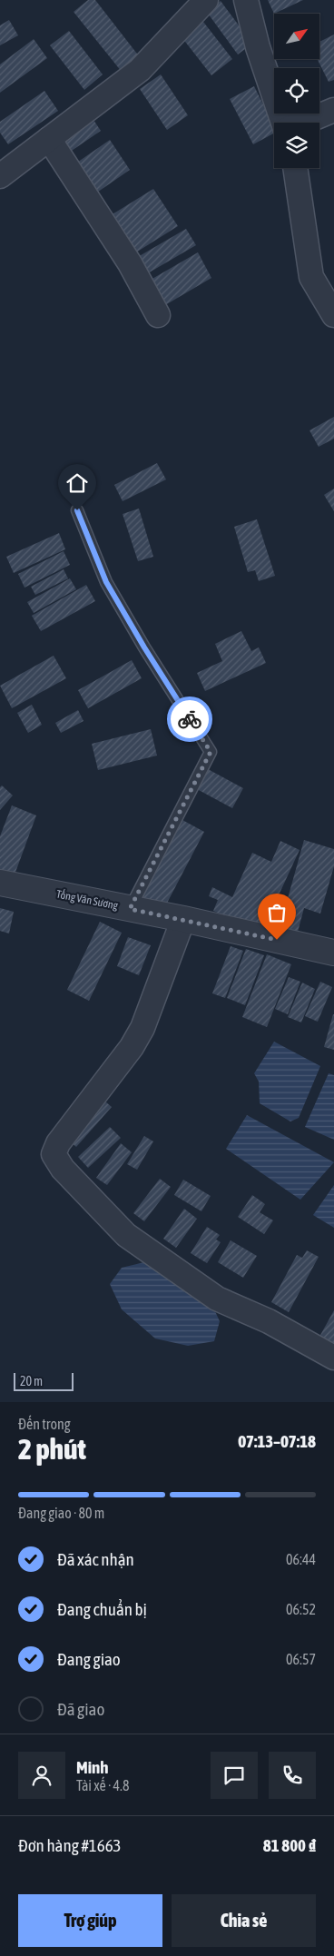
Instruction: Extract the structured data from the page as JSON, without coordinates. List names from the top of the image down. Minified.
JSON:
{"streets":{"street":["Tống Văn Sương"]},"scale_bar":"20 m","north":"top right","page":{"scale":"20 m","heading":["2 phút","Đến trong","07:13–07:18"],"panel":["Minh","Tài xế · 4.8","Đơn hàng #1663","81 800 ₫"],"bar":"Đang giao · 80 m","list":[["Đã xác nhận","06:44"],["Đang chuẩn bị","06:52"],["Đang giao","06:57"],"Đã giao"],"buttons":["Trợ giúp","Chia sẻ"]}}
